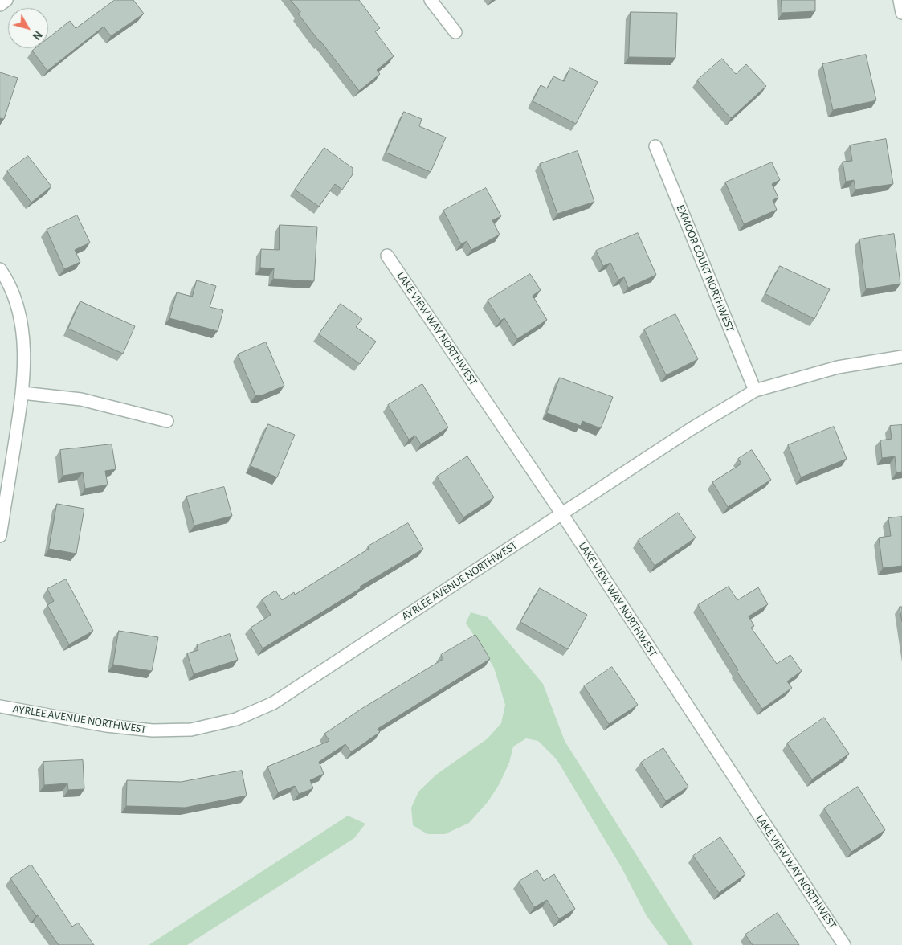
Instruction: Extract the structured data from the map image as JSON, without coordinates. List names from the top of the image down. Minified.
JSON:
{"streets":{"street":["EXMOOR COURT NORTHWEST","LAKE VIEW WAY NORTHWEST","AYRLEE AVENUE NORTHWEST"]},"crossings":[["EXMOOR COURT NORTHWEST","AYRLEE AVENUE NORTHWEST"],["LAKE VIEW WAY NORTHWEST","AYRLEE AVENUE NORTHWEST"]],"north":"bottom right"}
